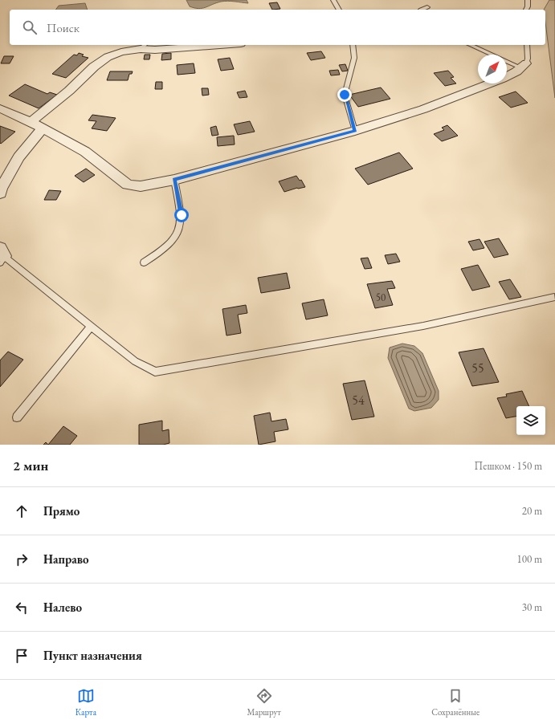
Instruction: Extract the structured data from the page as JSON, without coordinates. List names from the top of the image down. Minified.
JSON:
{"house_numbers":["50","55","54"],"north":"top right","page":{"search":"Поиск","heading":["2 мин","Пешком · 150 m"],"list":[["Прямо","20 m"],["Направо","100 m"],["Налево","30 m"],"Пункт назначения"],"nav":["Карта","Маршрут","Сохранённые"]}}
